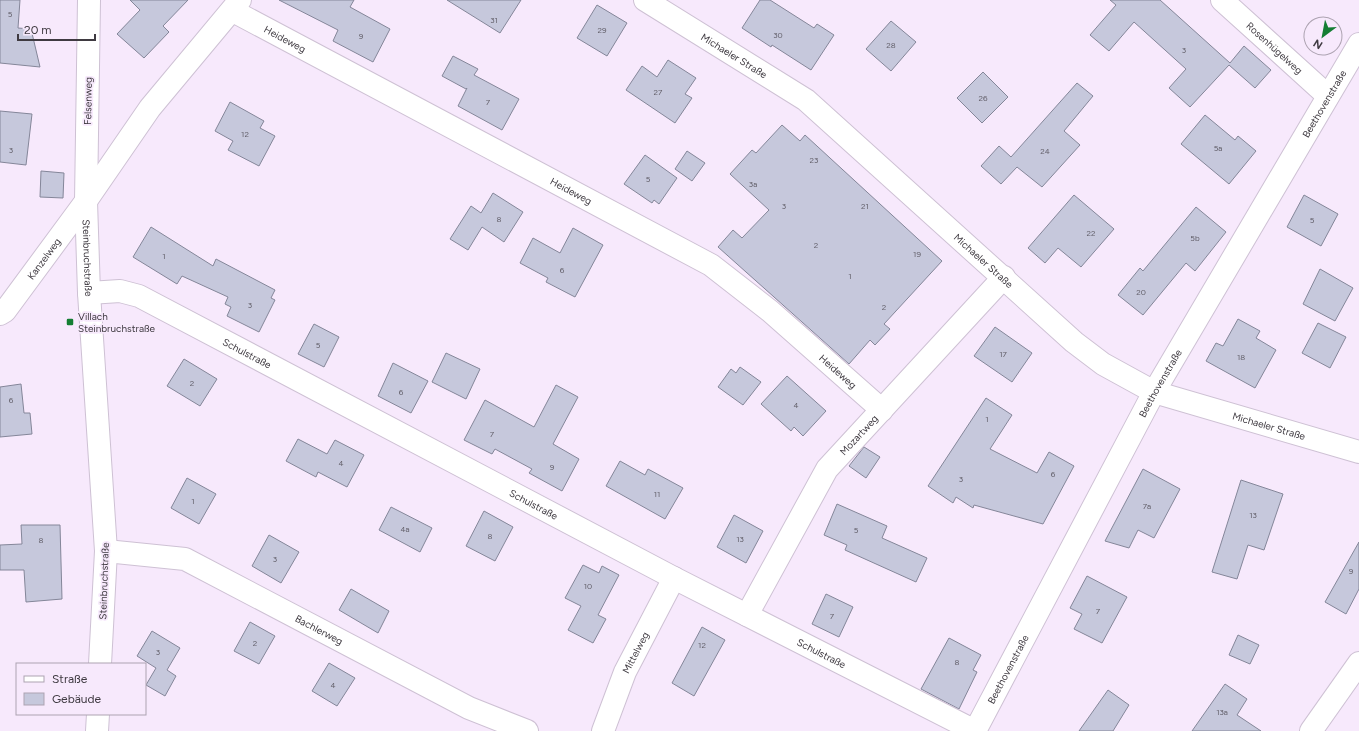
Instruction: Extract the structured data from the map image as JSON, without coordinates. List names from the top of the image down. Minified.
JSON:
{"streets":{"street":["Heideweg","Rosenhügelweg","Michaeler Straße","Felsenweg","Beethovenstraße","Steinbruchstraße","Kanzelweg","Schulstraße","Mozartweg","Bachlerweg","Mittelweg"]},"crossings":[["Heideweg","Mozartweg"],["Rosenhügelweg","Beethovenstraße"],["Michaeler Straße","Beethovenstraße"],["Michaeler Straße","Mozartweg"],["Felsenweg","Steinbruchstraße"],["Felsenweg","Kanzelweg"],["Beethovenstraße","Schulstraße"],["Steinbruchstraße","Kanzelweg"],["Steinbruchstraße","Schulstraße"],["Steinbruchstraße","Bachlerweg"],["Schulstraße","Mozartweg"],["Schulstraße","Mittelweg"]],"places":{"transit":["Villach Steinbruchstraße"]},"house_numbers":["5","31","29","30","9","28","3","27","26","7","12","5a","3","24","23","5","3a","3","21","8","5","22","5b","2","19","1","6","1","20","3","2","5","17","18","2","6","6","4","1","7","4","9","6","3","11","1","7a","13","4a","5","8","13","8","3","9","10","7","7","2","12","3","8","4","13a"],"legend":["Straße","Gebäude"],"scale_bar":"20 m","north":"bottom left"}
